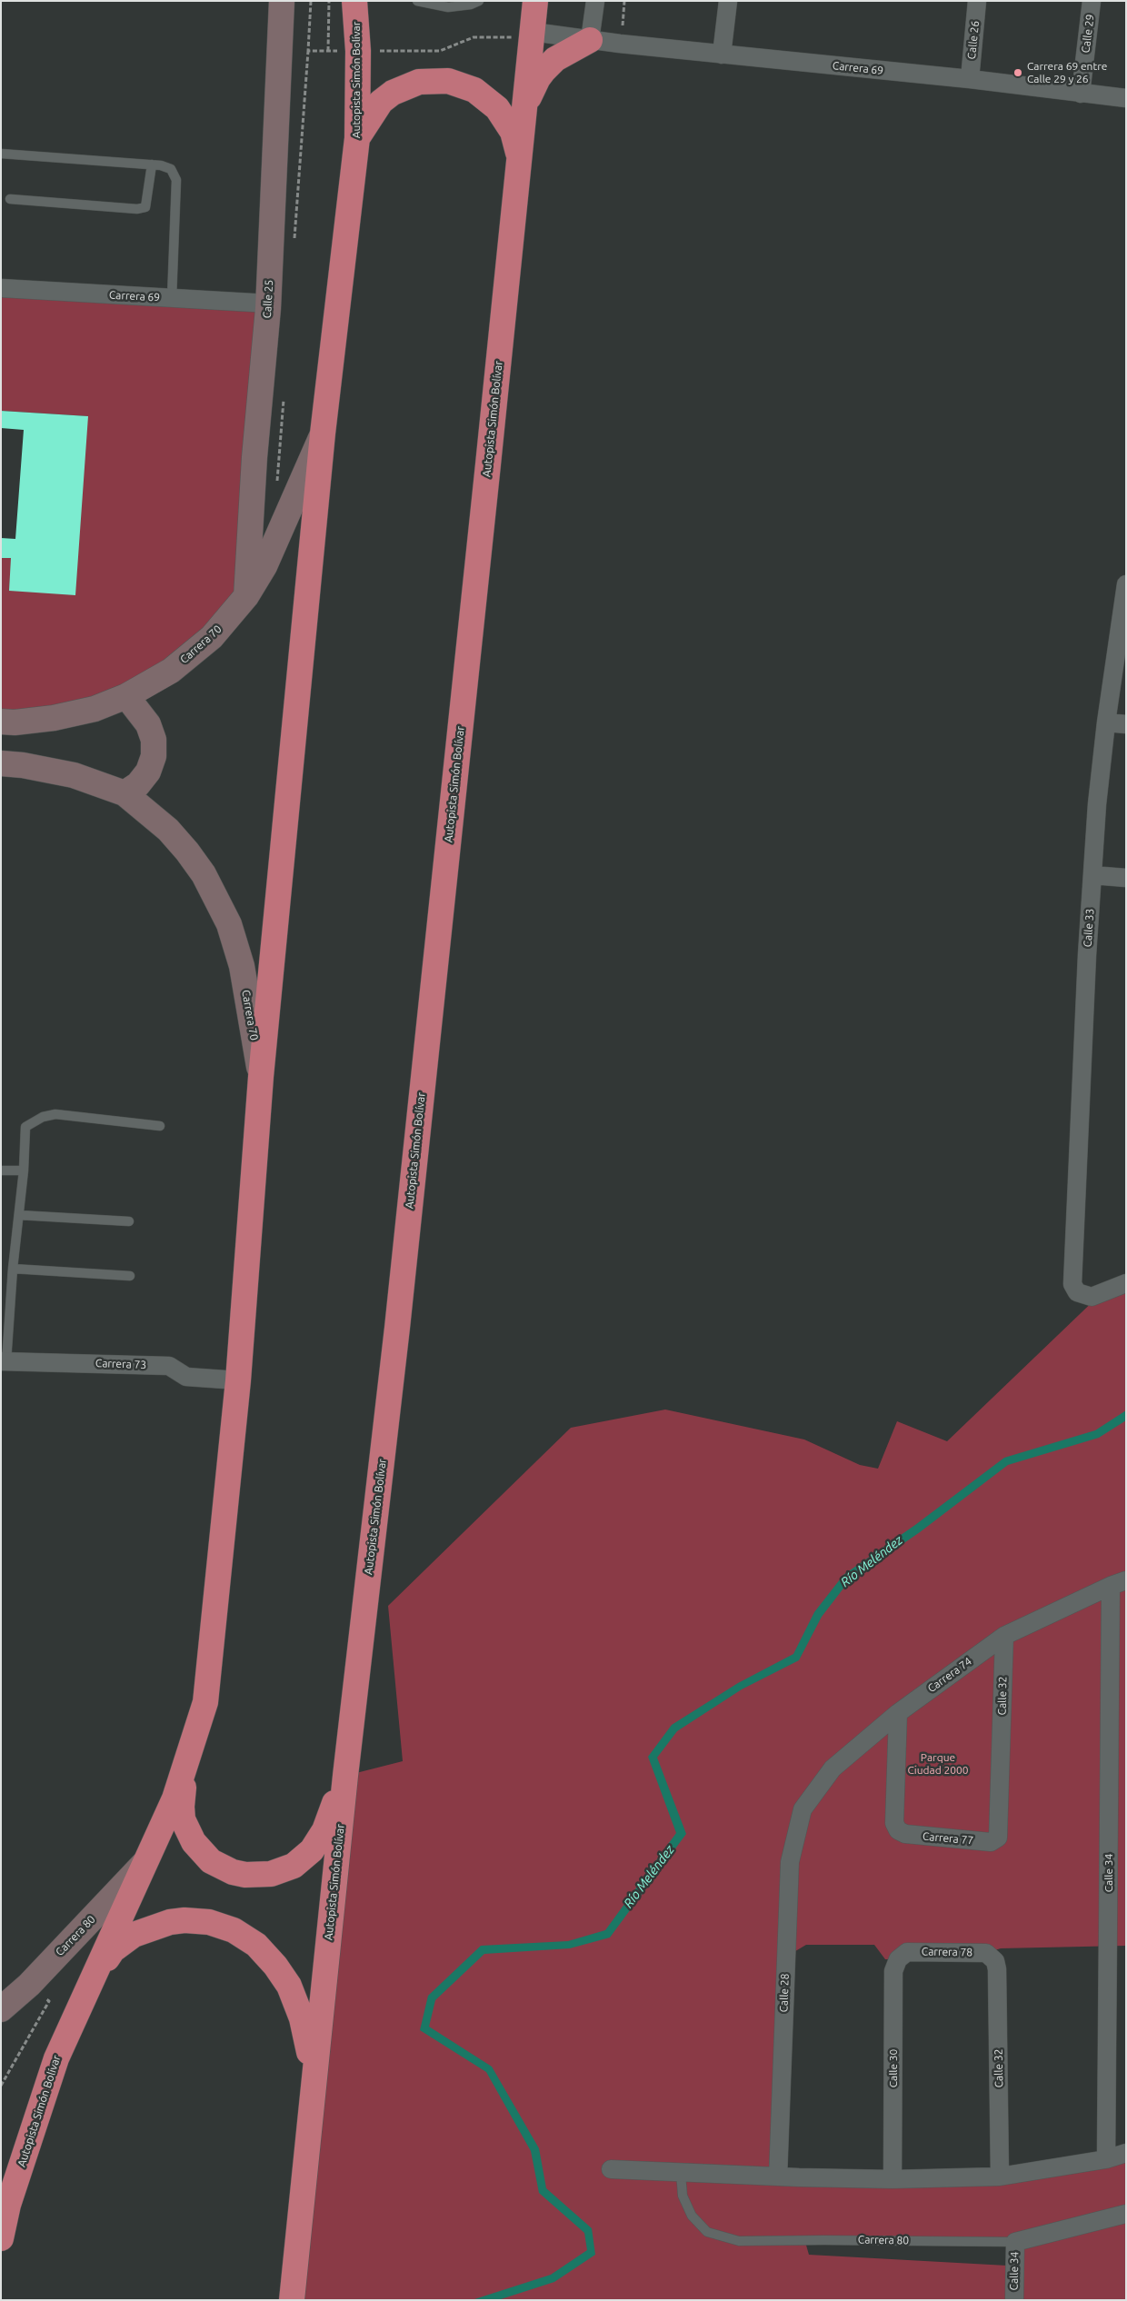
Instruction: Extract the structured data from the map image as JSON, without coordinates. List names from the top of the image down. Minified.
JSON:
{"streets":{"highway":["Autopista Simón Bolívar"],"street":["Calle 29","Calle 26","Carrera 69","Calle 25","Carrera 70","Calle 33","Carrera 73","Carrera 74","Calle 32","Carrera 77","Calle 34","Carrera 80","Carrera 78","Calle 28","Calle 30"]},"crossings":[["Calle 29","Carrera 69"],["Calle 26","Carrera 69"],["Carrera 69","Autopista Simón Bolívar"],["Carrera 69","Calle 25"],["Autopista Simón Bolívar","Carrera 70"],["Autopista Simón Bolívar","Carrera 73"],["Autopista Simón Bolívar","Carrera 80"],["Calle 25","Carrera 70"],["Carrera 74","Calle 32"],["Carrera 74","Carrera 77"],["Carrera 74","Calle 34"],["Carrera 74","Calle 28"],["Calle 32","Carrera 77"],["Calle 32","Carrera 78"],["Calle 34","Carrera 80"],["Carrera 78","Calle 30"]],"water":["Río Meléndez"],"parks":["Parque Ciudad 2000"],"places":["Carrera 69 entre Calle 29 y 26"]}
